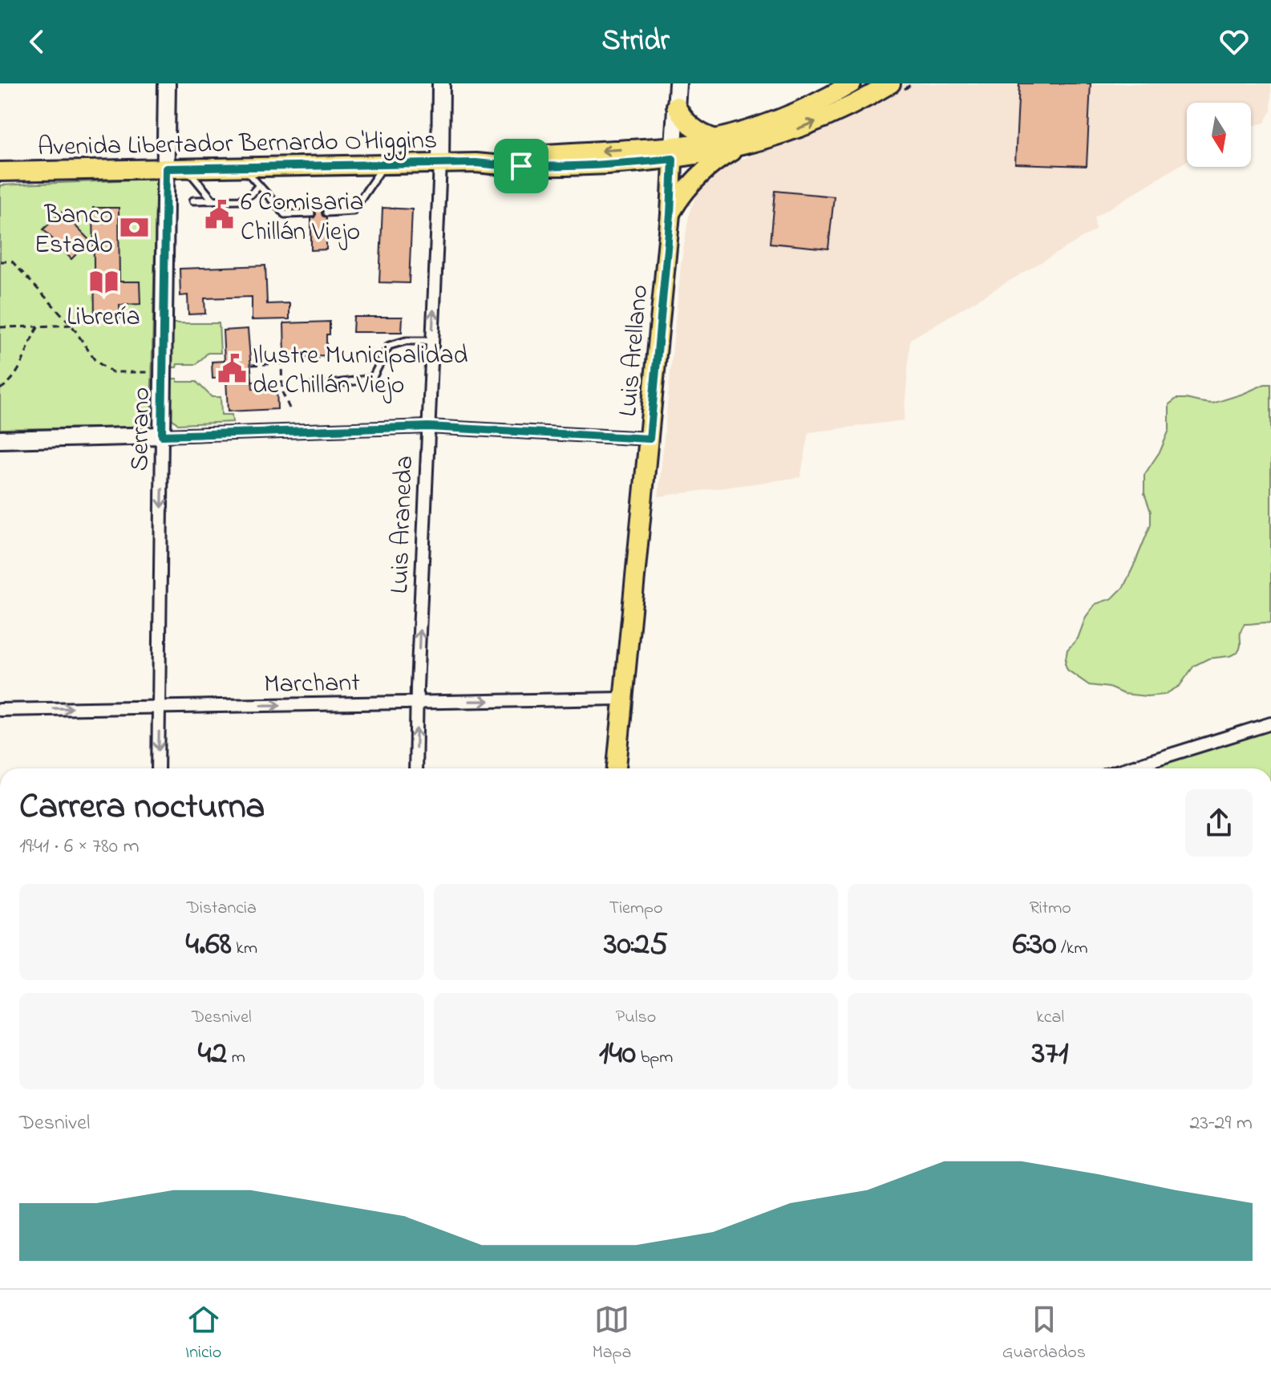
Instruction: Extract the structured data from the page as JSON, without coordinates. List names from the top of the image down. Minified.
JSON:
{"streets":{"main road":["Avenida Libertador Bernardo O'Higgins","Luis Arellano"],"street":["Serrano","Luis Araneda","Marchant"]},"crossings":[["Avenida Libertador Bernardo O'Higgins","Luis Arellano"],["Avenida Libertador Bernardo O'Higgins","Serrano"],["Avenida Libertador Bernardo O'Higgins","Luis Araneda"],["Luis Arellano","Marchant"],["Serrano","Marchant"],["Luis Araneda","Marchant"]],"one_way":["Serrano","Luis Araneda","Marchant"],"places":{"public building":["6 Comisaria Chillán Viejo","Ilustre Municipalidad de Chillán Viejo"],"bank":["Banco Estado"],"library":["Librería"]},"north":"bottom","page":{"header":"Stridr","heading":["Carrera nocturna","19:41 · 6 × 780 m"],"stats":[["Distancia","4.68 km"],["Tiempo","30:25"],["Ritmo","6:30 /km"],["Desnivel","42 m"],["Pulso","140 bpm"],["kcal","371"]],"chart":["Desnivel","23–29 m"],"tabs":["Inicio","Mapa","Guardados"]}}
